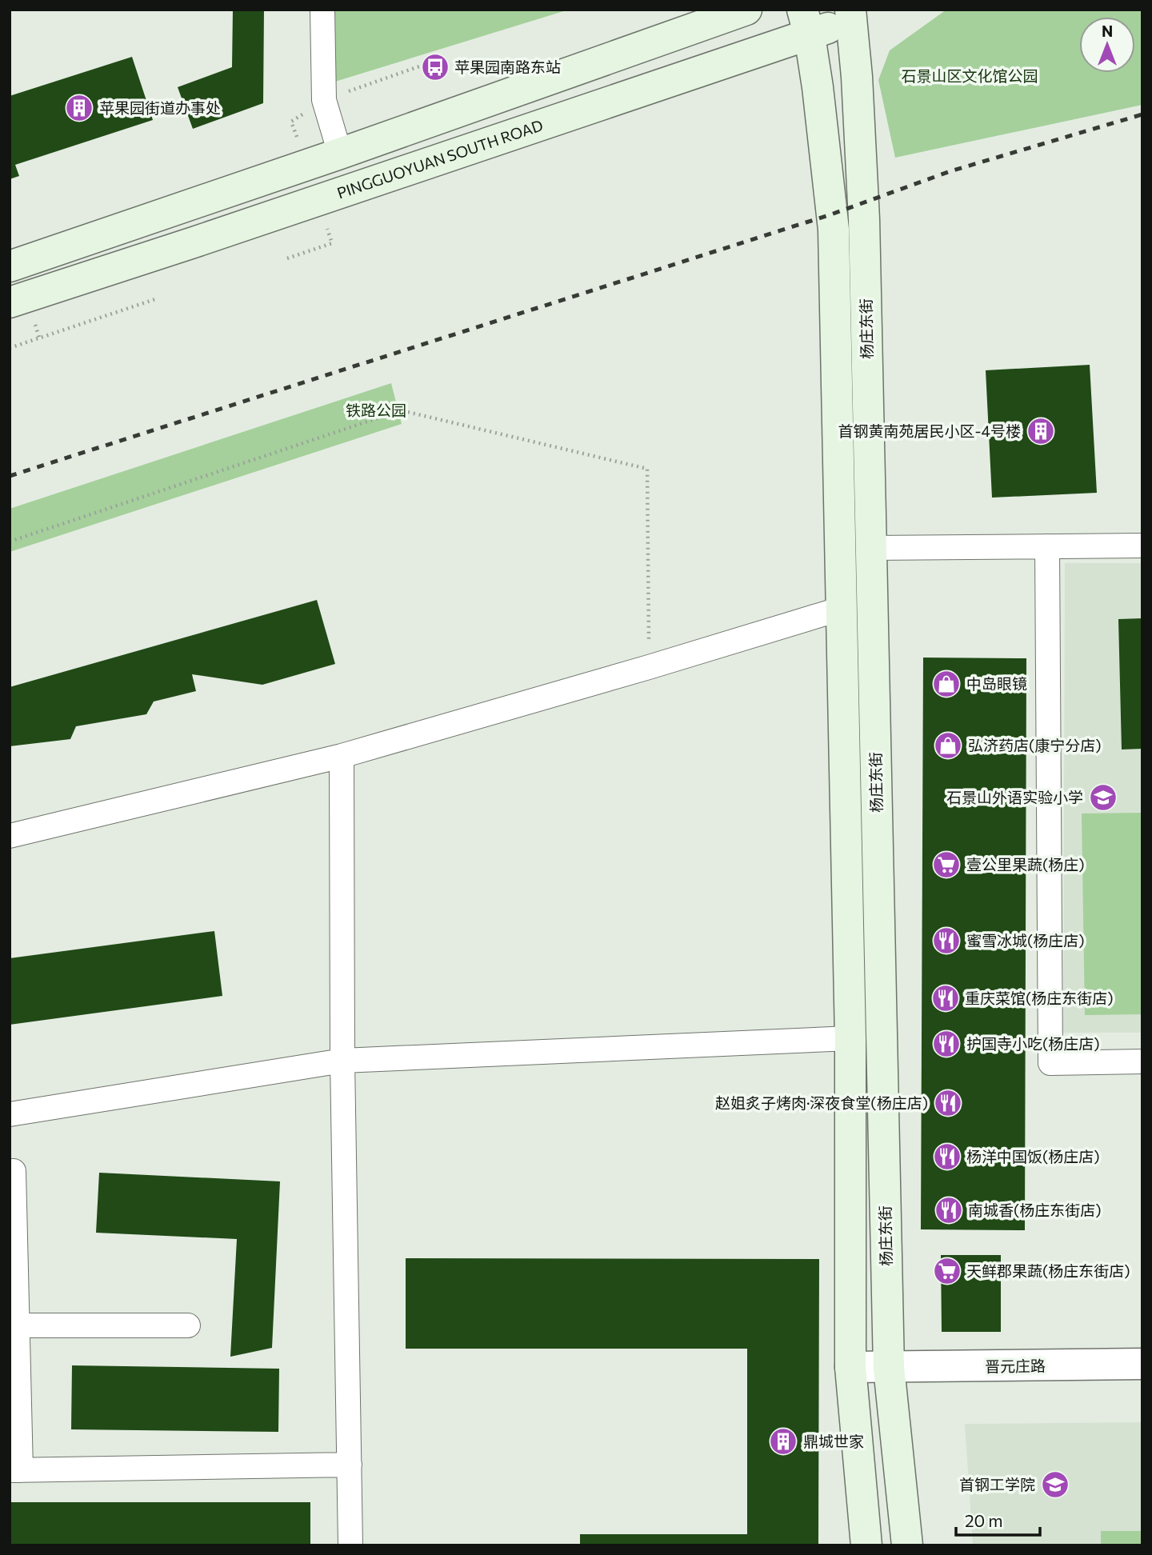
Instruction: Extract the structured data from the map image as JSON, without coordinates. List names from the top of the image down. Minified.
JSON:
{"streets":{"main road":["PINGGUOYUAN SOUTH ROAD","杨庄东街"],"street":["晋元庄路"]},"crossings":[["PINGGUOYUAN SOUTH ROAD","杨庄东街"],["杨庄东街","晋元庄路"]],"parks":["石景山区文化馆公园","铁路公园"],"places":{"bus stop":["苹果园南路东站"],"building":["苹果园街道办事处","首钢黄南苑居民小区-4号楼","鼎城世家"],"shop":["中岛眼镜","弘济药店(康宁分店)"],"school or university":["石景山外语实验小学","首钢工学院"],"supermarket":["壹公里果蔬(杨庄)","天鲜郡果蔬(杨庄东街店)"],"restaurant":["蜜雪冰城(杨庄店)","重庆菜馆(杨庄东街店)","护国寺小吃(杨庄店)","赵姐炙子烤肉·深夜食堂(杨庄店)","杨洋中国饭(杨庄店)","南城香(杨庄东街店)"]},"scale_bar":"20 m","north":"top"}
